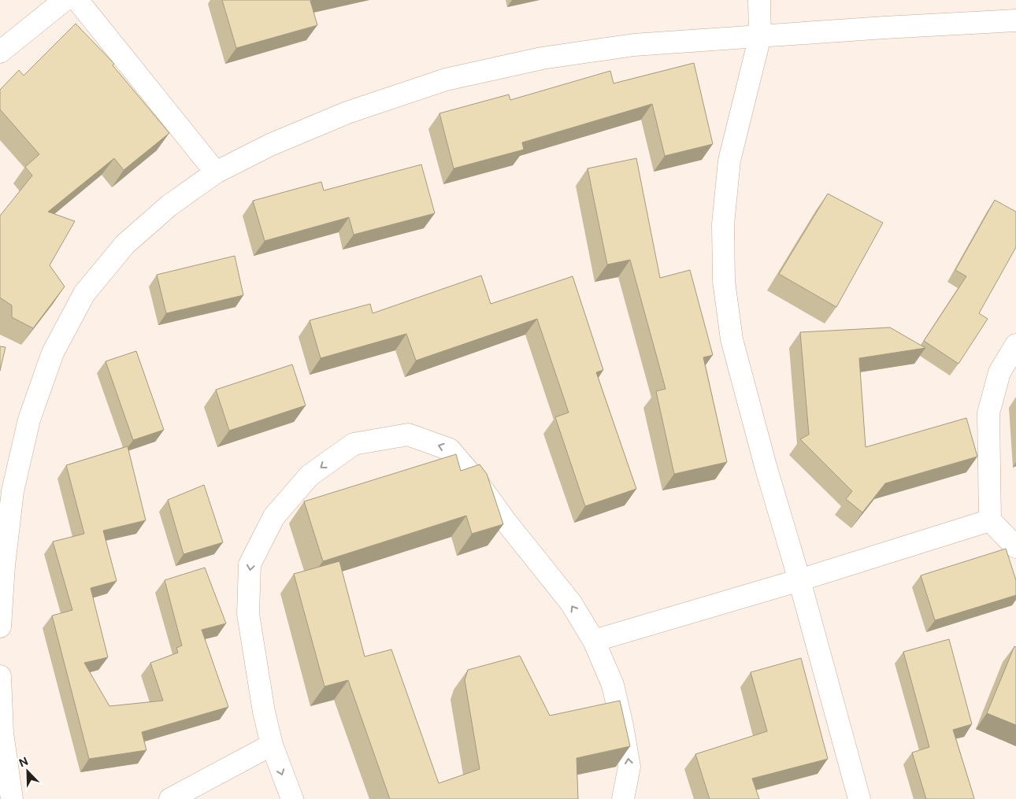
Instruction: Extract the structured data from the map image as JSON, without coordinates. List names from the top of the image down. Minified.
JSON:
{"north":"top left"}
